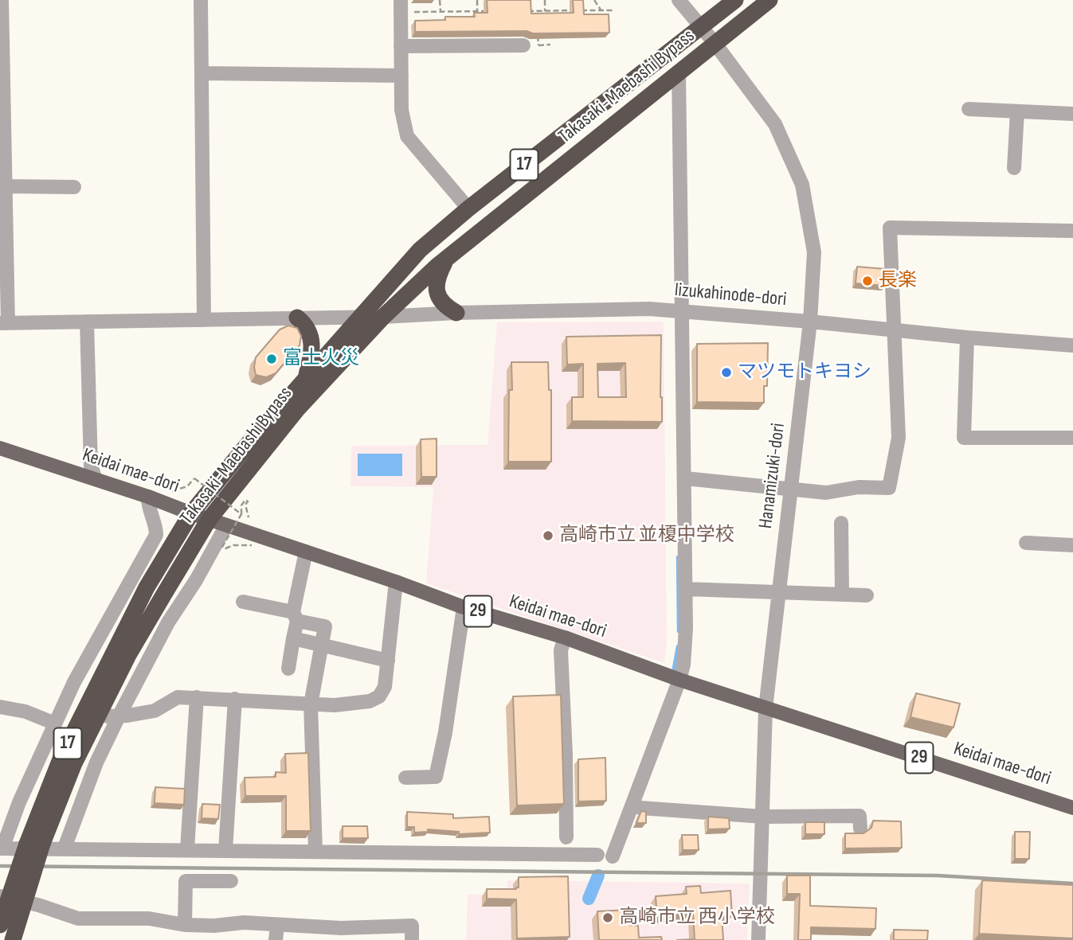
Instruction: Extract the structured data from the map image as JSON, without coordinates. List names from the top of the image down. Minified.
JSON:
{"streets":{"highway":["Takasaki-Maebashi Bypass","17"],"main road":["Keidai mae-dori","29"],"street":["Iizukahinode-dori","Hanamizuki-dori"]},"crossings":[["Takasaki-Maebashi Bypass","Iizukahinode-dori"],["Takasaki-Maebashi Bypass","Keidai mae-dori"],["Takasaki-Maebashi Bypass","Hanamizuki-dori"],["Iizukahinode-dori","Hanamizuki-dori"],["Keidai mae-dori","Hanamizuki-dori"]],"places":["長楽","富士火災","マツモトキヨシ","高崎市立 並榎中学校","高崎市立 西小学校"]}
